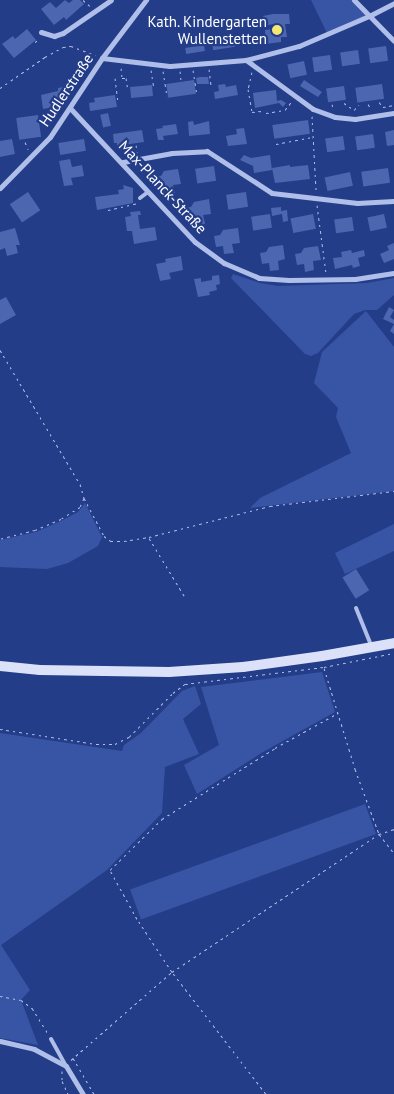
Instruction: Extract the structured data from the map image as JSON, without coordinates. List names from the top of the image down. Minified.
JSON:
{"streets":{"street":["Hudlerstraße","Max-Planck-Straße"]},"crossings":[["Hudlerstraße","Max-Planck-Straße"]],"places":["Kath. Kindergarten Wullenstetten"]}
